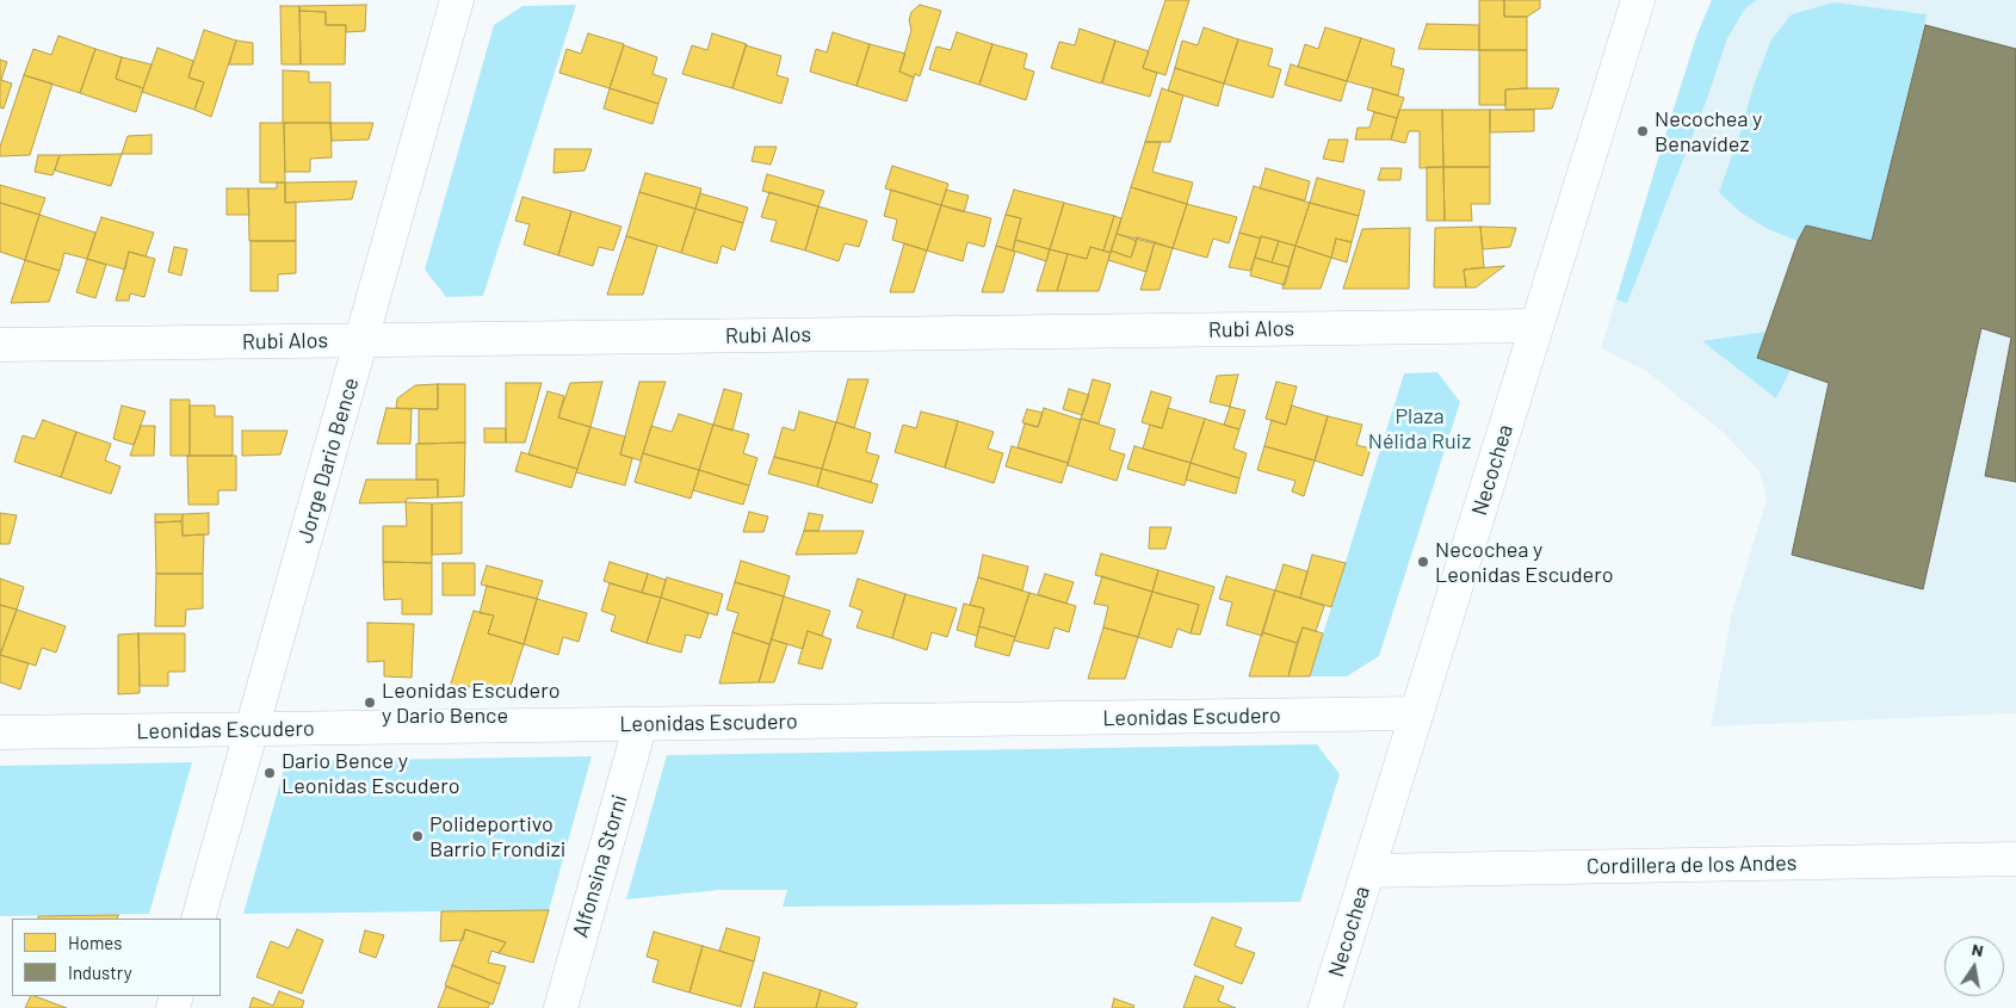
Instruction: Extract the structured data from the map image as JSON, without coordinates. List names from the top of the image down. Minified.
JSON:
{"streets":{"street":["Rubi Alos","Jorge Dario Bence","Necochea","Leonidas Escudero","Cordillera de los Andes","Alfonsina Storni"]},"crossings":[["Rubi Alos","Jorge Dario Bence"],["Rubi Alos","Necochea"],["Jorge Dario Bence","Leonidas Escudero"],["Necochea","Leonidas Escudero"],["Necochea","Cordillera de los Andes"],["Leonidas Escudero","Alfonsina Storni"]],"parks":["Plaza Nélida Ruiz"],"places":["Necochea y Benavídez","Necochea y Leonidas Escudero","Leonidas Escudero y Dario Bence","Dario Bence y Leonidas Escudero","Polideportivo Barrio Frondizi"],"legend":["Homes","Industry"],"north":"top"}
